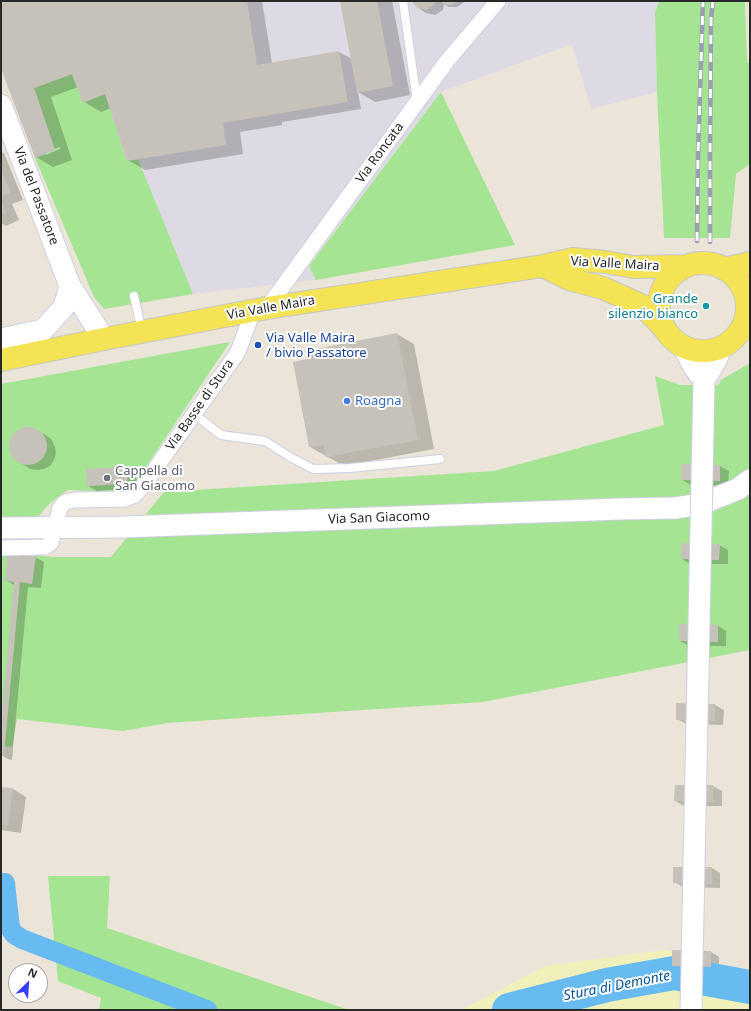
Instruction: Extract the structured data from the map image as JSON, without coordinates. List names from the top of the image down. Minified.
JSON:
{"streets":{"main road":["Via del Passatore","Via Valle Maira","Via San Giacomo"],"street":["Via Roncata","Via Basse di Stura"]},"crossings":[["Via Roncata","Via Valle Maira"],["Via Roncata","Via Basse di Stura"],["Via del Passatore","Via Valle Maira"],["Via Valle Maira","Via Basse di Stura"],["Via Basse di Stura","Via San Giacomo"]],"water":["Stura di Demonte"],"places":["Grande silenzio bianco","Via Valle Maira / bivio Passatore","Roagna","Cappella di San Giacomo"],"north":"top right"}
